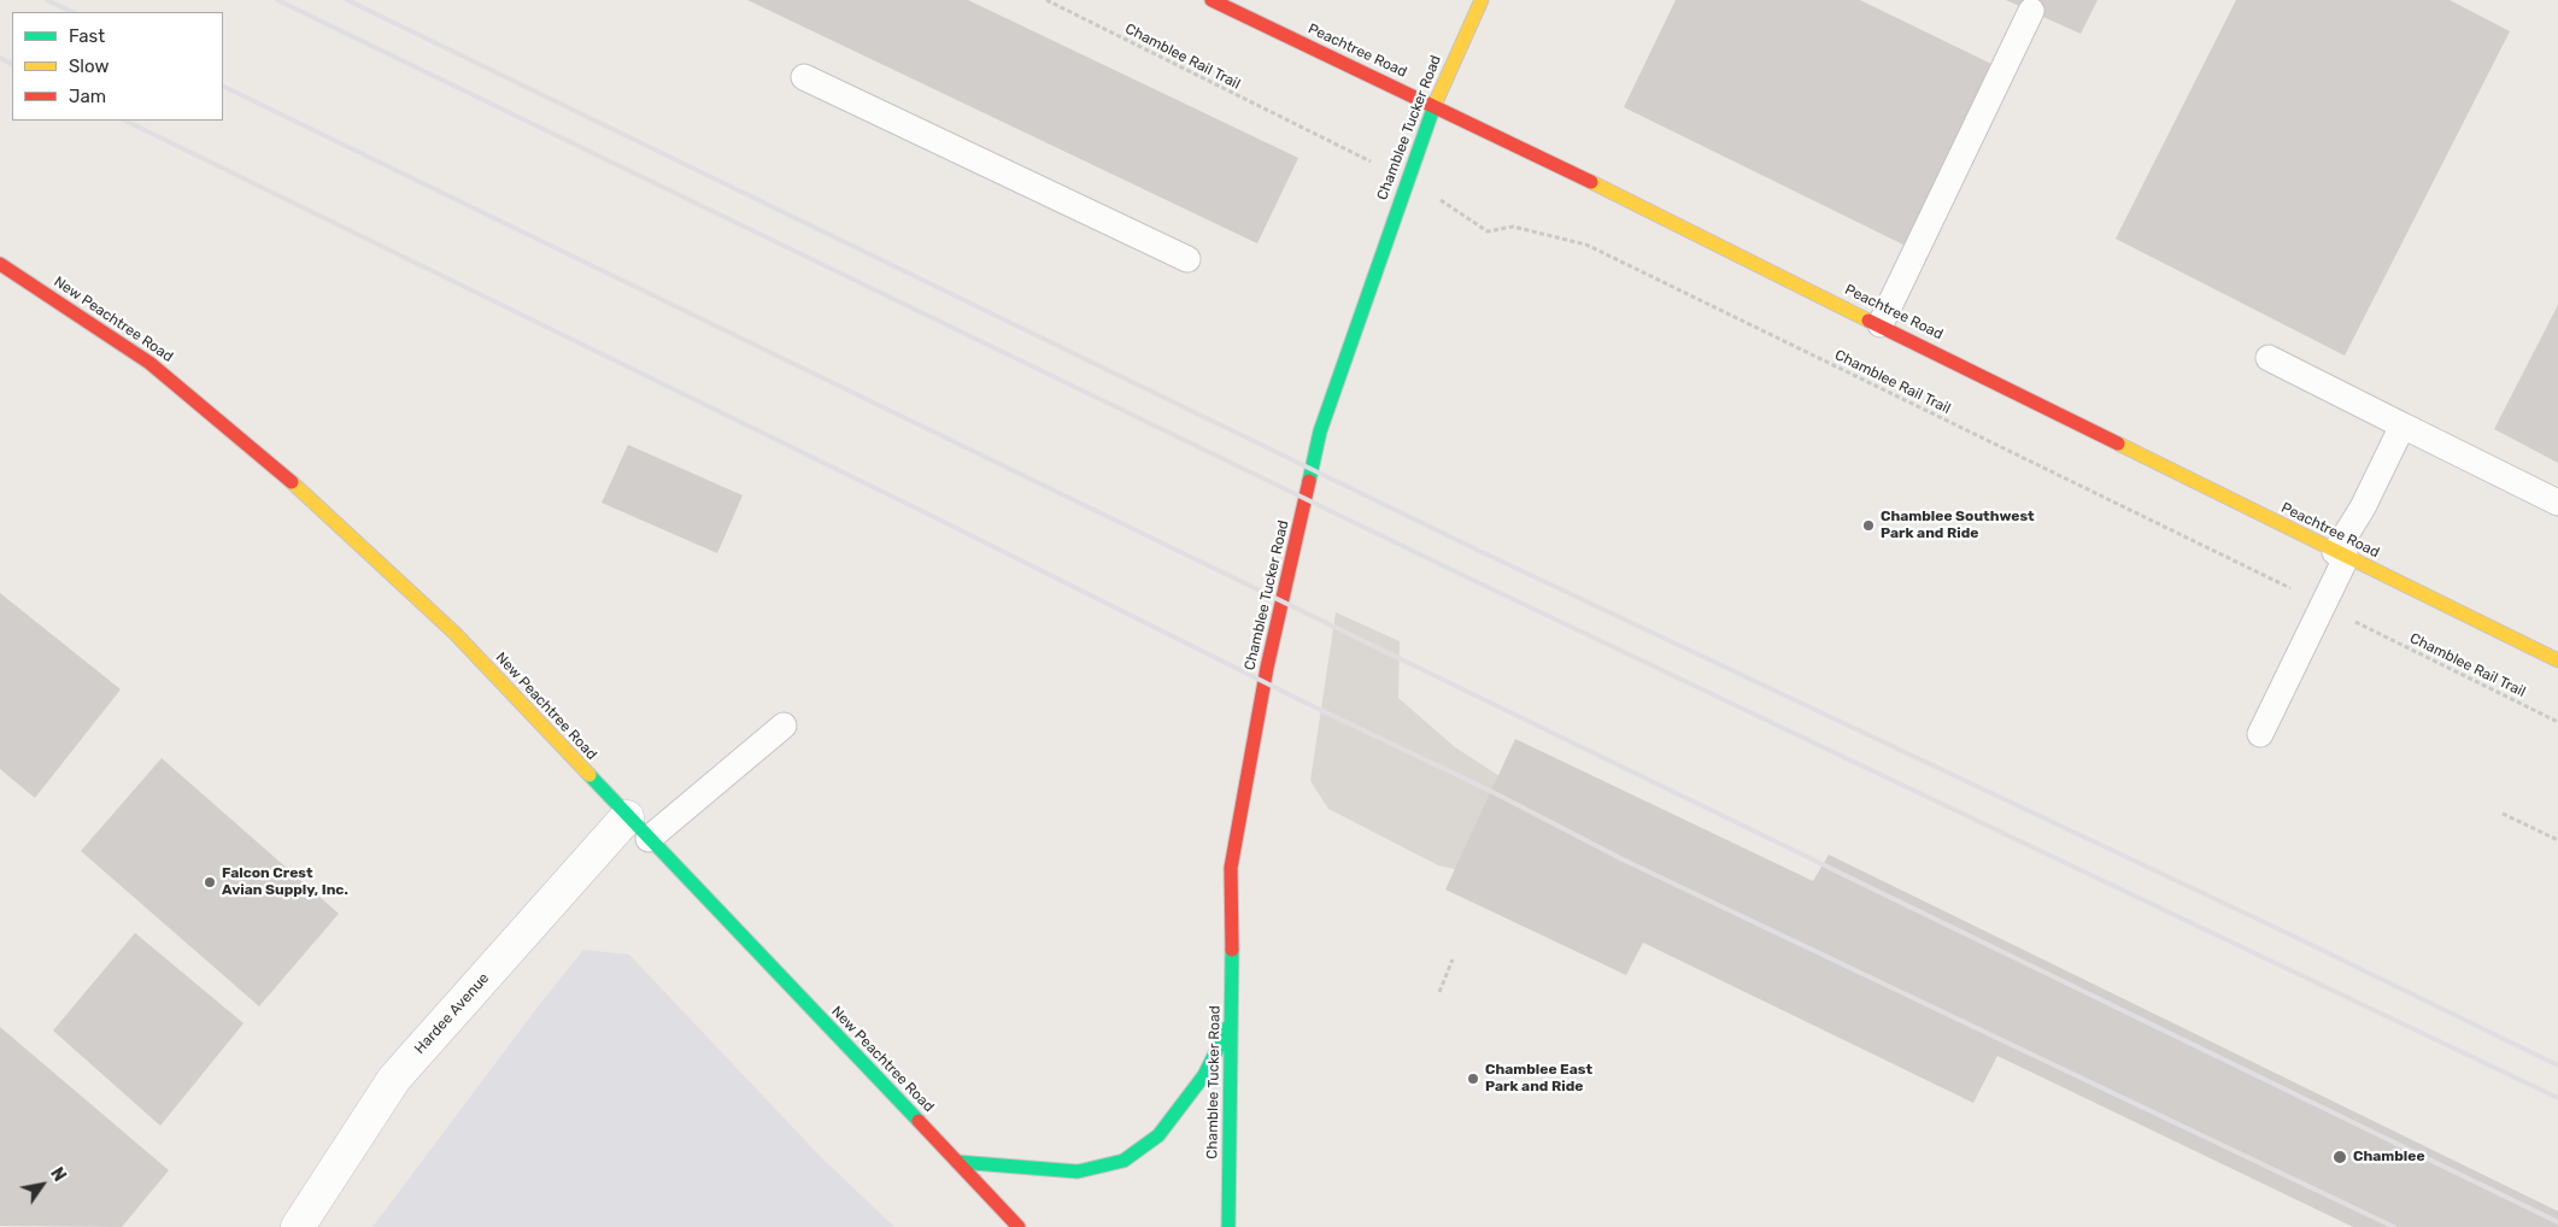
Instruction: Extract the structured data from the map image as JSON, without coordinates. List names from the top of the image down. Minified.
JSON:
{"streets":{"street":["Peachtree Road","Chamblee Tucker Road","New Peachtree Road","Hardee Avenue"],"path":["Chamblee Rail Trail"]},"crossings":[["Peachtree Road","Chamblee Tucker Road"],["New Peachtree Road","Hardee Avenue"]],"places":["Chamblee Southwest Park and Ride","Falcon Crest Avian Supply, Inc.","Chamblee East Park and Ride","Chamblee"],"legend":["Fast","Slow","Jam"],"north":"top right"}
